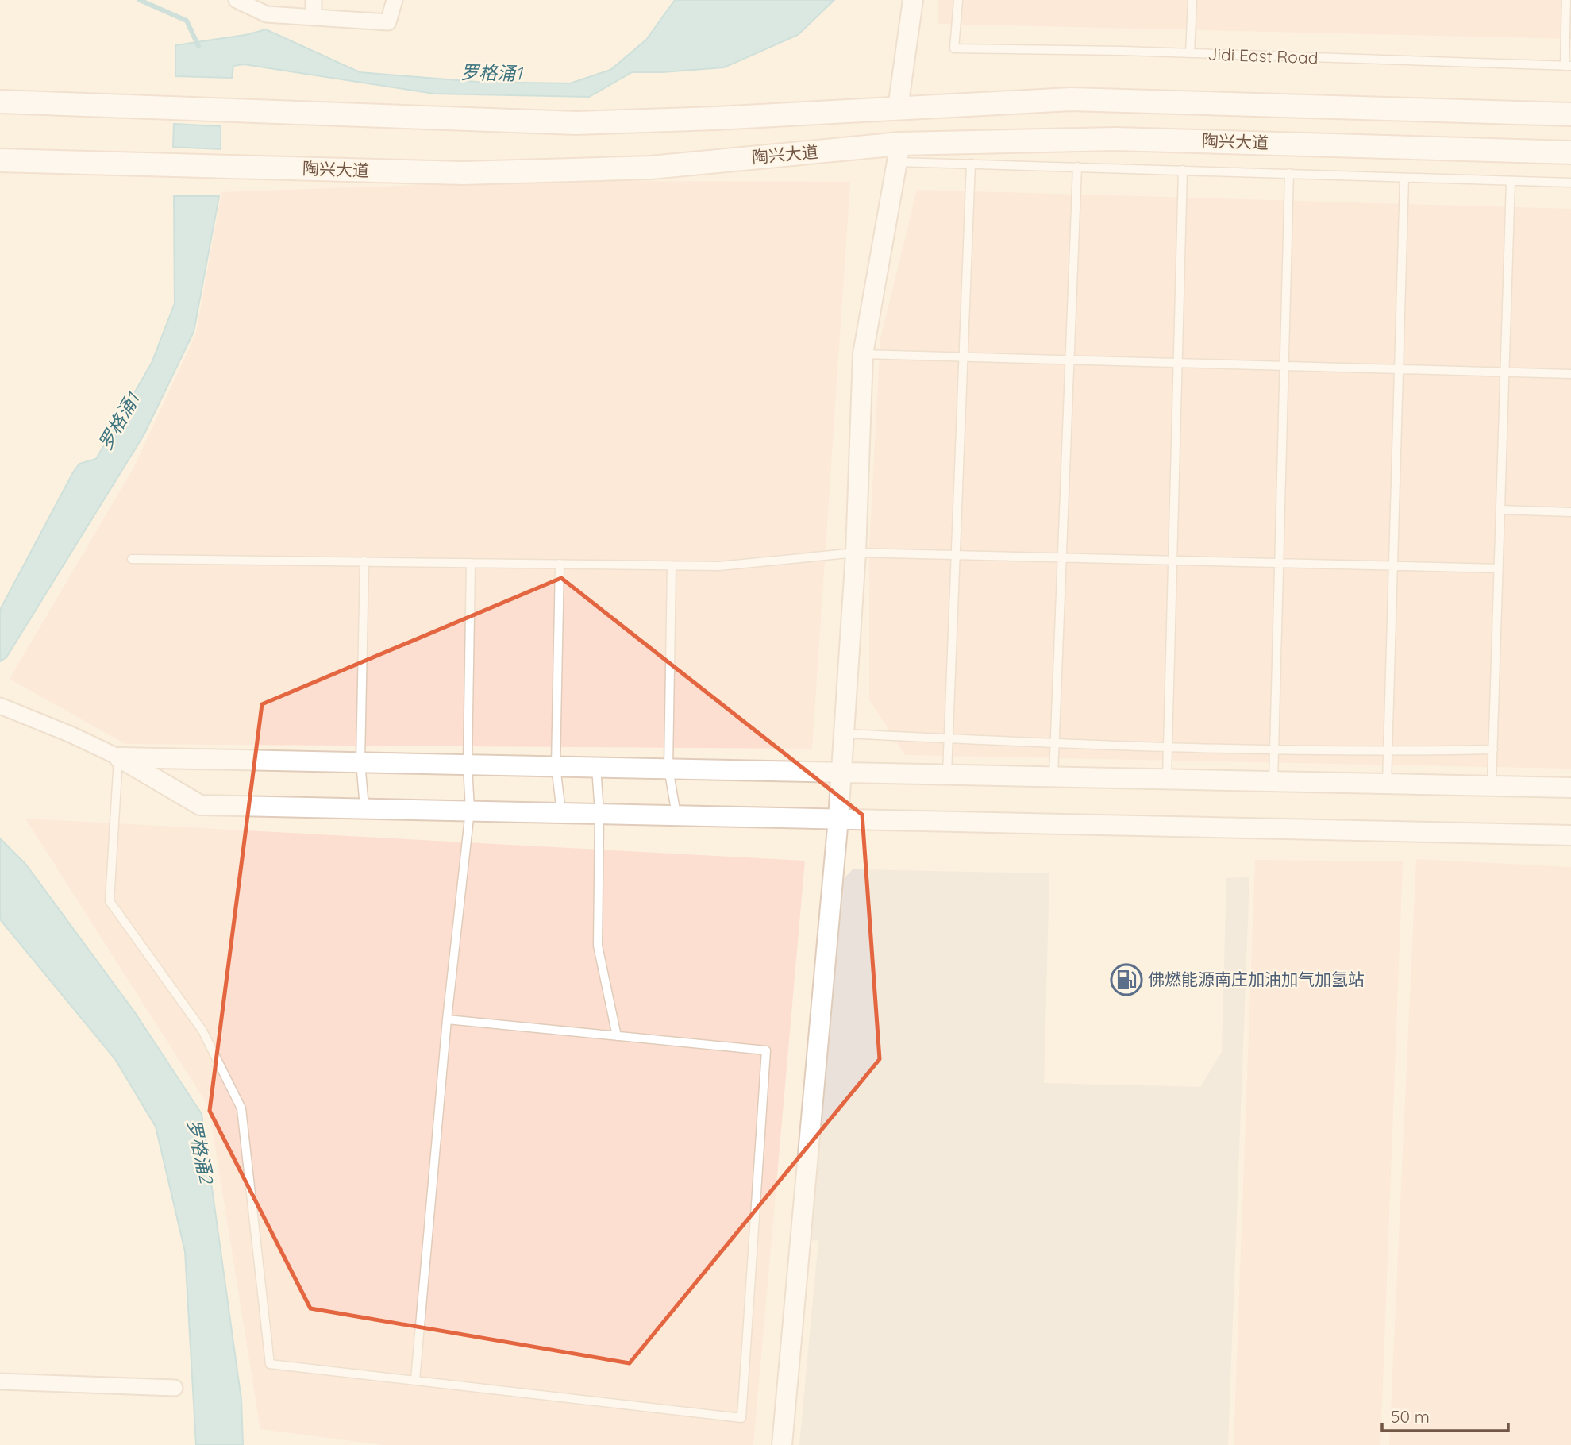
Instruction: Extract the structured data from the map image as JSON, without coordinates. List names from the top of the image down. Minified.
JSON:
{"streets":{"main road":["陶兴大道"],"lane":["Jidi East Road"]},"water":["罗格涌1","罗格涌2"],"places":{"fuel station":["佛燃能源南庄加油加气加氢站"]},"scale_bar":"50 m"}
